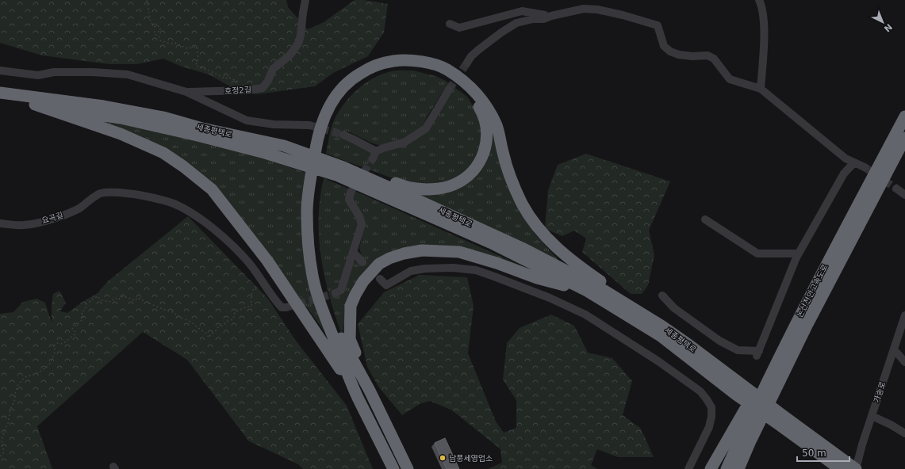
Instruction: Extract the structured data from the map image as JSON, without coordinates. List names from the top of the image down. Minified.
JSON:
{"streets":{"highway":["세종평택로","논산천안고속도로"],"street":["호정2길","요곡길","가송로"]},"crossings":[["세종평택로","가송로"]],"places":["남풍세영업소"],"scale_bar":"50 m","north":"bottom right"}
